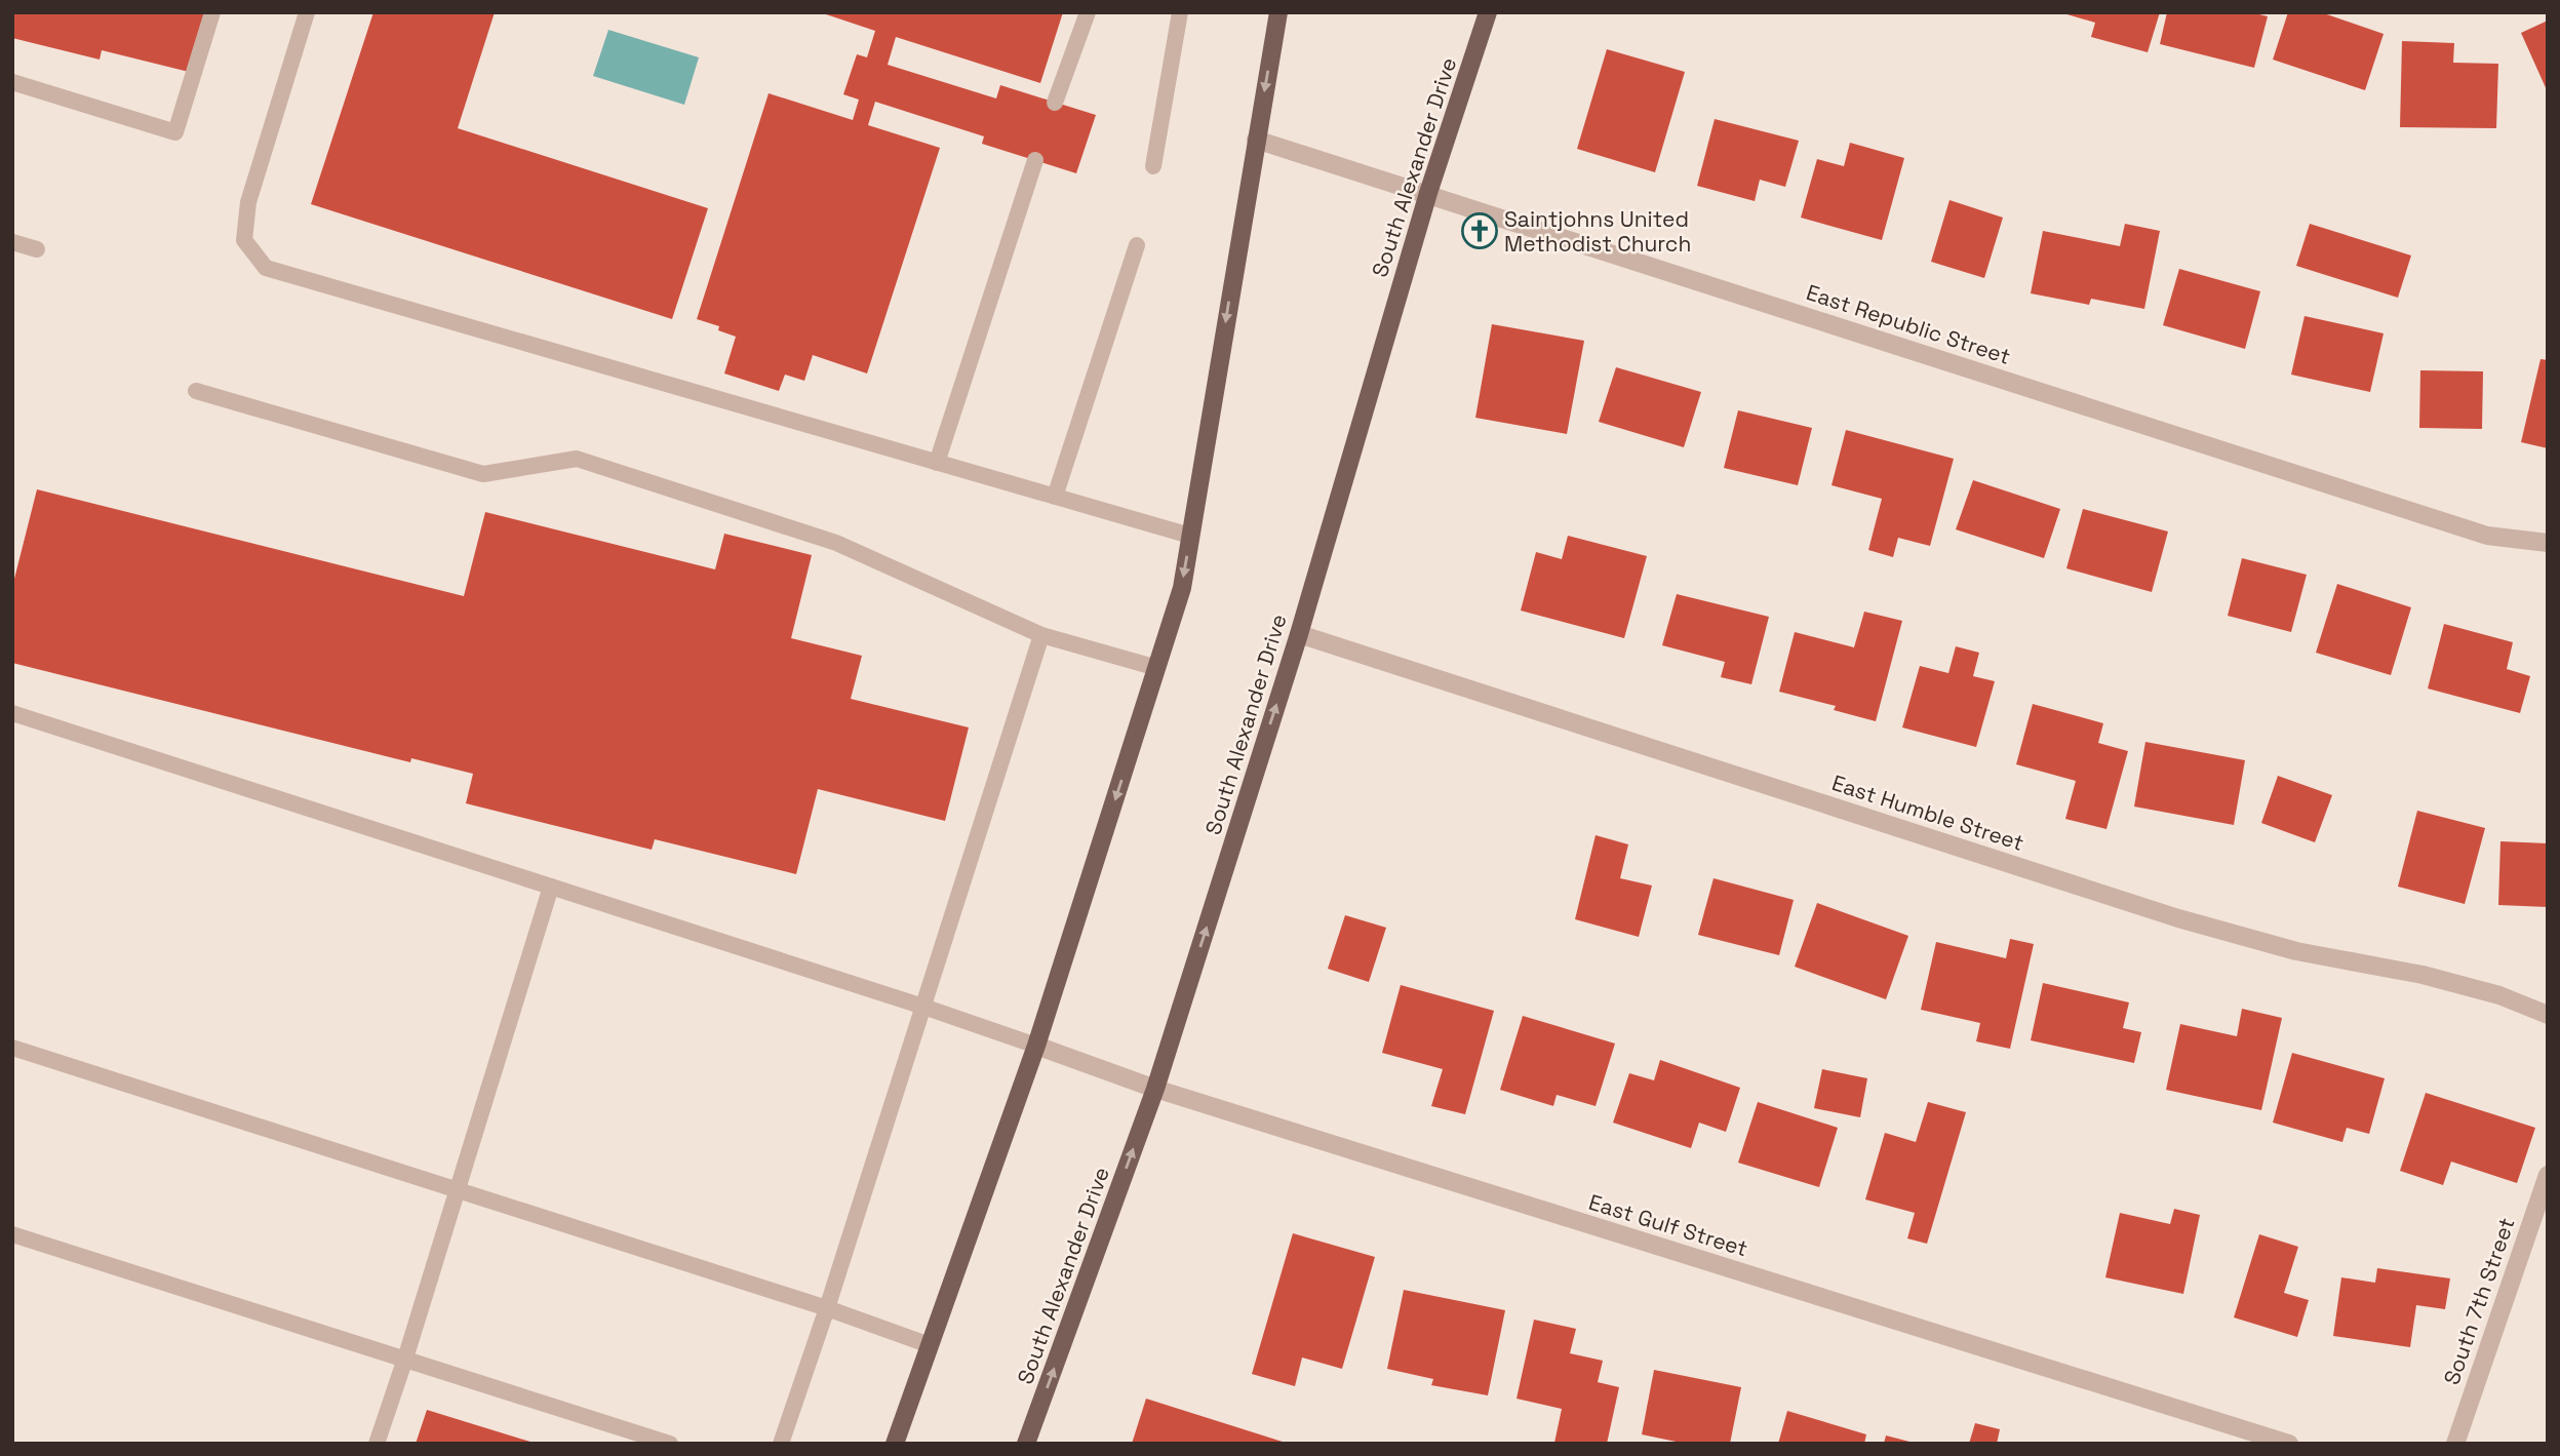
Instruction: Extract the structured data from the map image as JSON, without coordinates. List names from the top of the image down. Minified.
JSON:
{"streets":{"main road":["South Alexander Drive"],"street":["East Republic Street","East Humble Street","East Gulf Street","South 7th Street"]},"crossings":[["South Alexander Drive","East Republic Street"],["South Alexander Drive","East Humble Street"],["South Alexander Drive","East Gulf Street"]],"places":{"church":["Saintjohns United Methodist Church"]}}
